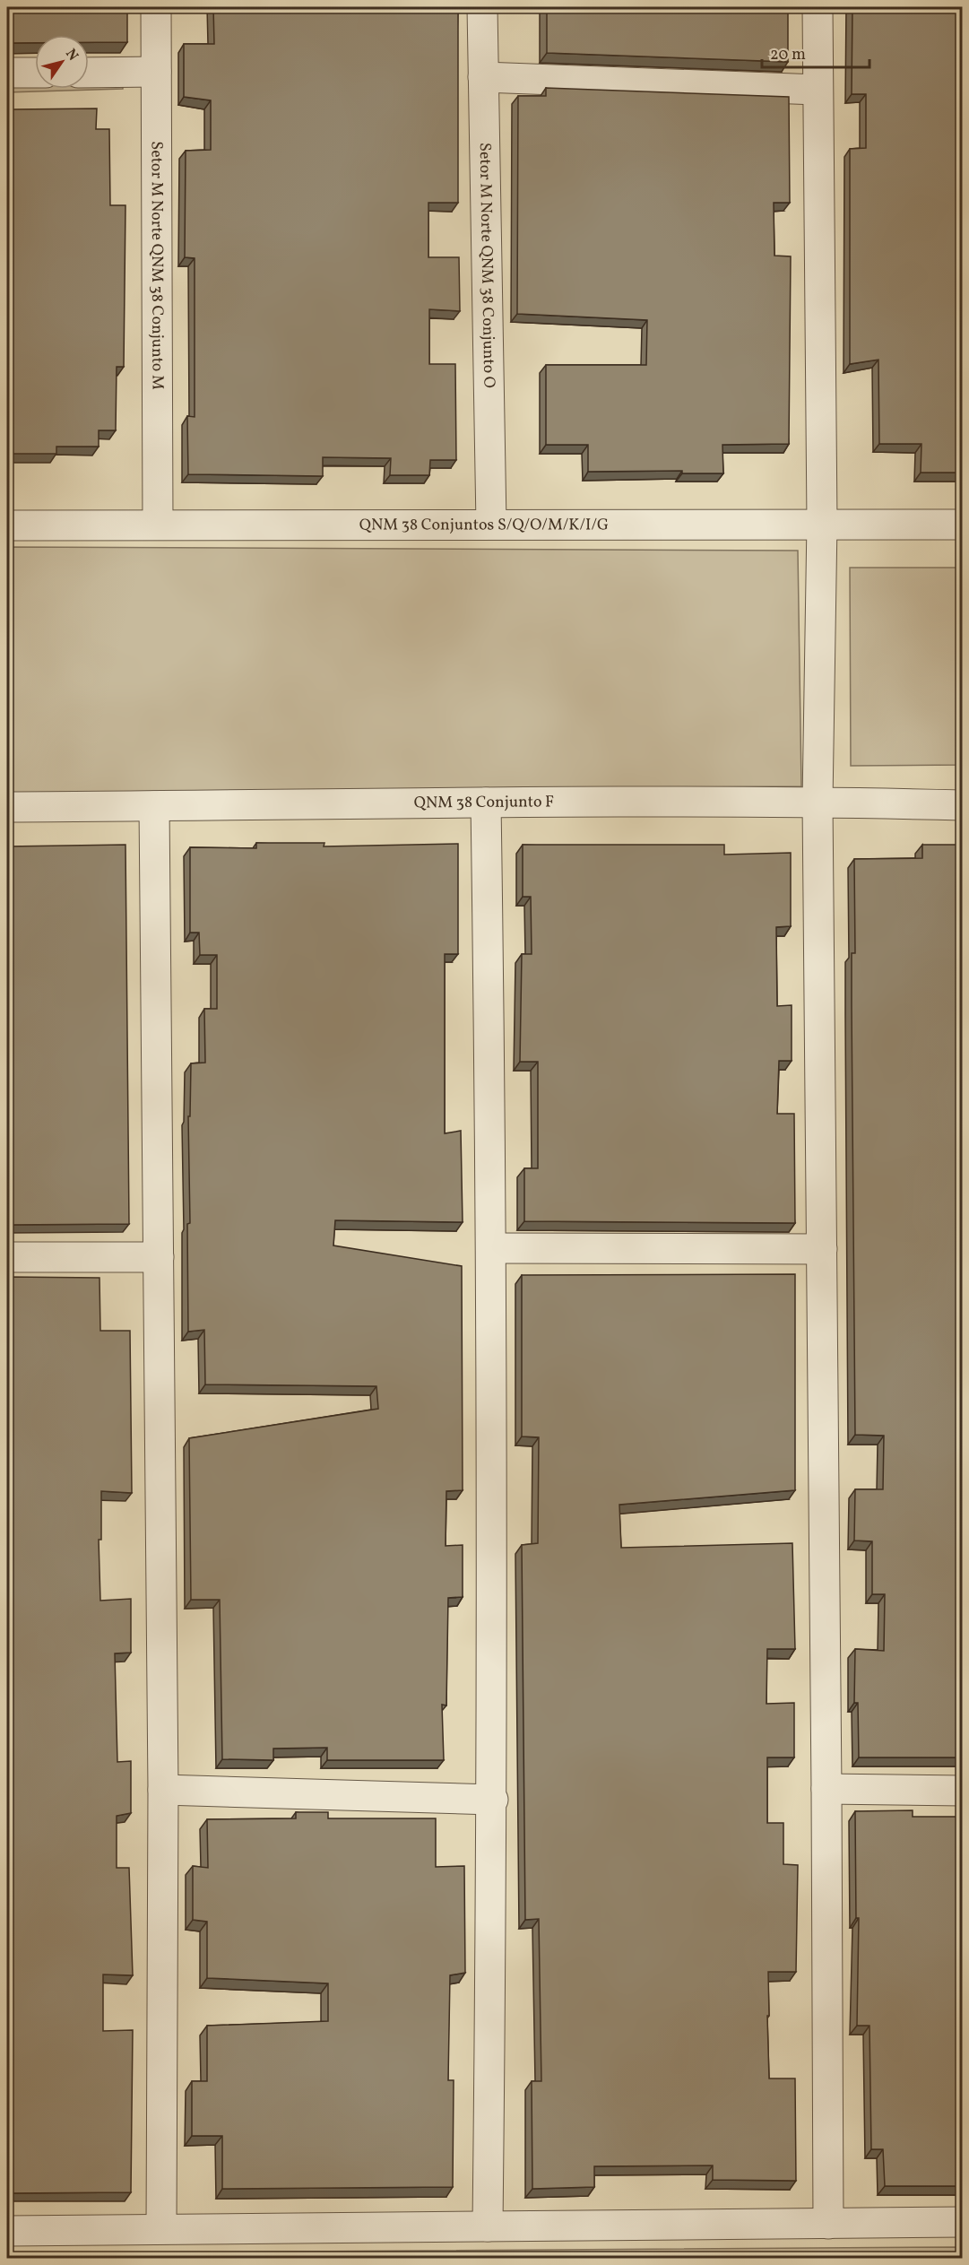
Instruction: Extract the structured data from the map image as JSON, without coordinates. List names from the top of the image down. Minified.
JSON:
{"streets":{"street":["Setor M Norte QNM 38 Conjunto M","Setor M Norte QNM 38 Conjunto O","QNM 38 Conjuntos S/Q/O/M/K/I/G","QNM 38 Conjunto F"]},"crossings":[["Setor M Norte QNM 38 Conjunto M","QNM 38 Conjuntos S/Q/O/M/K/I/G"],["Setor M Norte QNM 38 Conjunto O","QNM 38 Conjuntos S/Q/O/M/K/I/G"]],"scale_bar":"20 m","north":"top right"}
